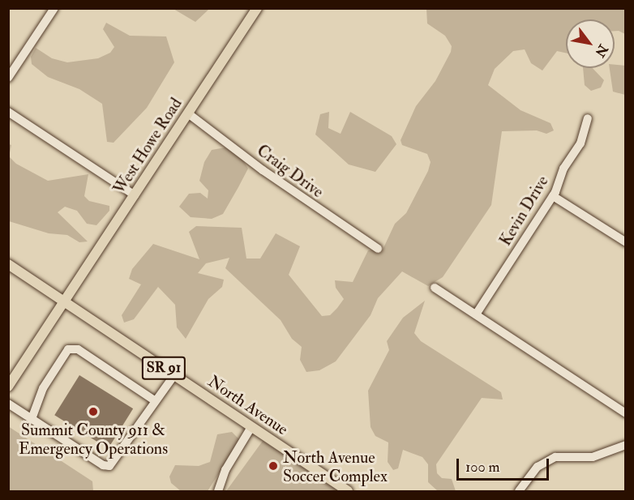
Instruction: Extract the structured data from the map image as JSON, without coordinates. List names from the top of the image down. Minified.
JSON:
{"streets":{"main road":["West Howe Road","SR 91","North Avenue"],"street":["Craig Drive","Kevin Drive"]},"crossings":[["West Howe Road","Craig Drive"],["West Howe Road","North Avenue"]],"places":["Summit County 911 & Emergency Operations","North Avenue Soccer Complex"],"scale_bar":"100 m","north":"bottom right"}
